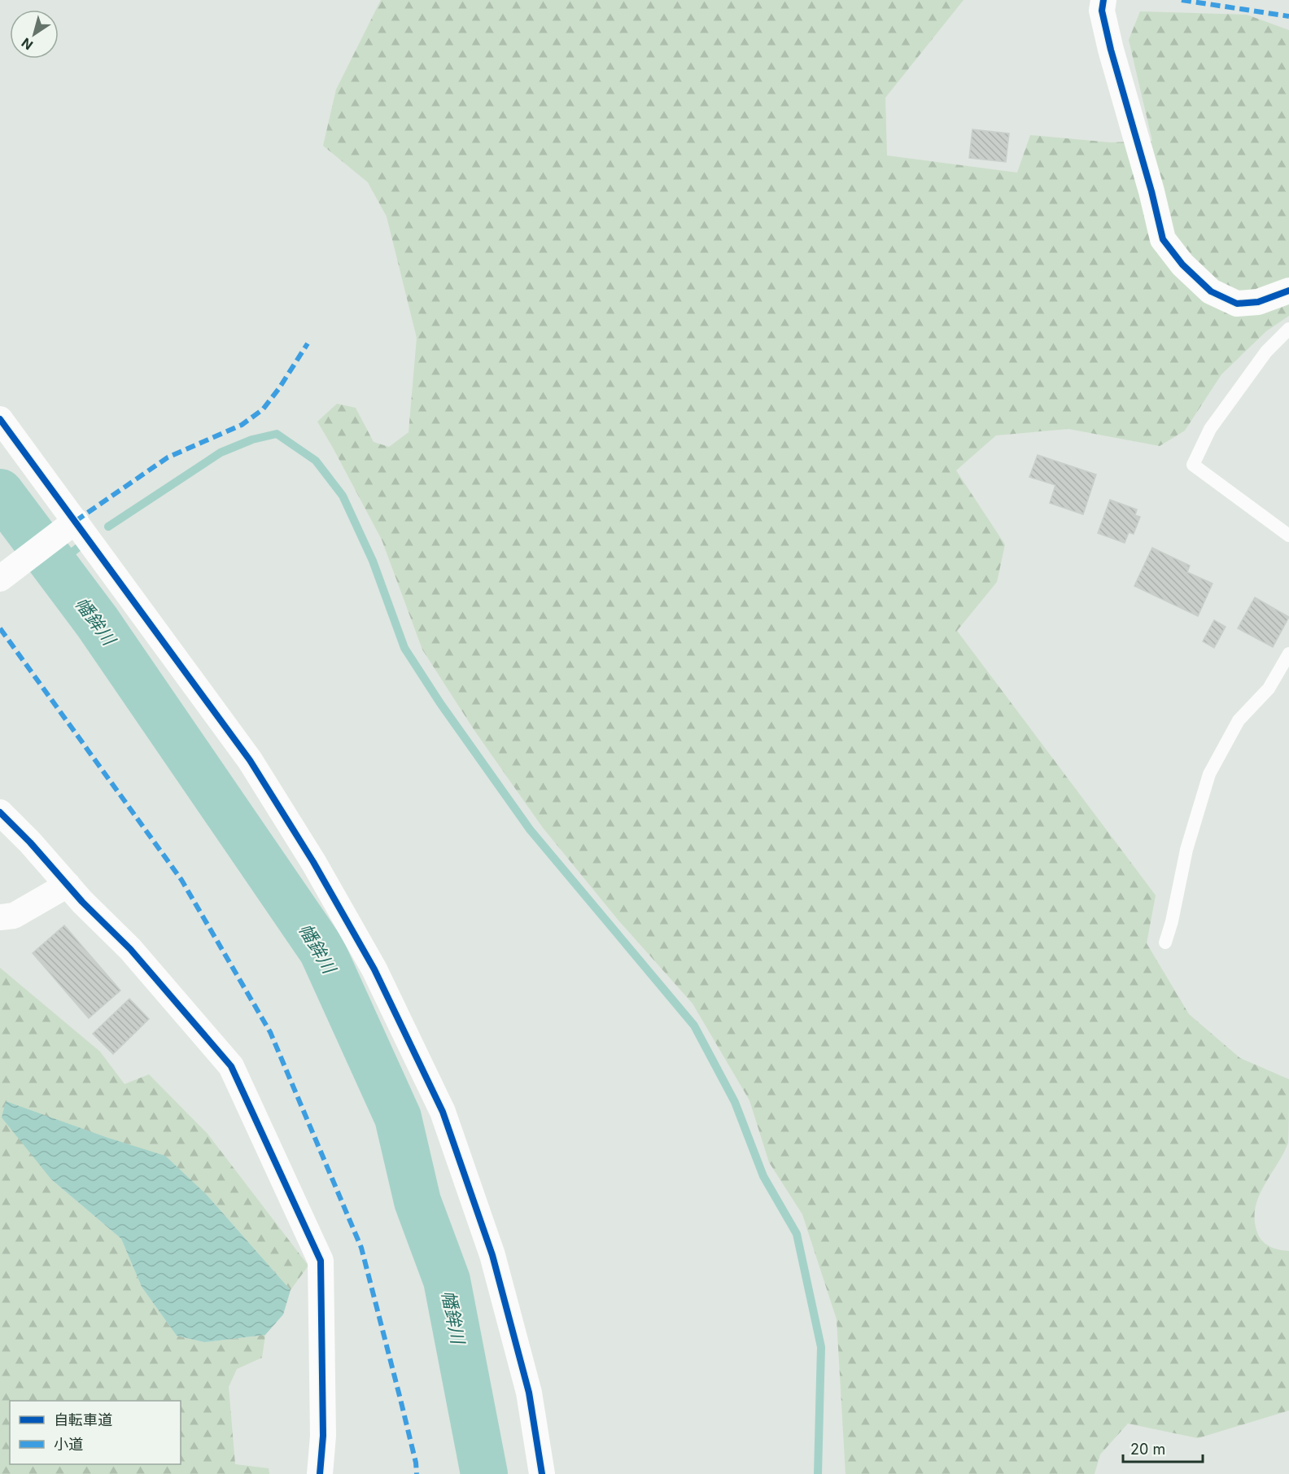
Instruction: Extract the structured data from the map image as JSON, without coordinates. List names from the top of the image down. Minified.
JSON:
{"water":["幡鉾川"],"legend":["自転車道","小道"],"scale_bar":"20 m","north":"bottom left"}
